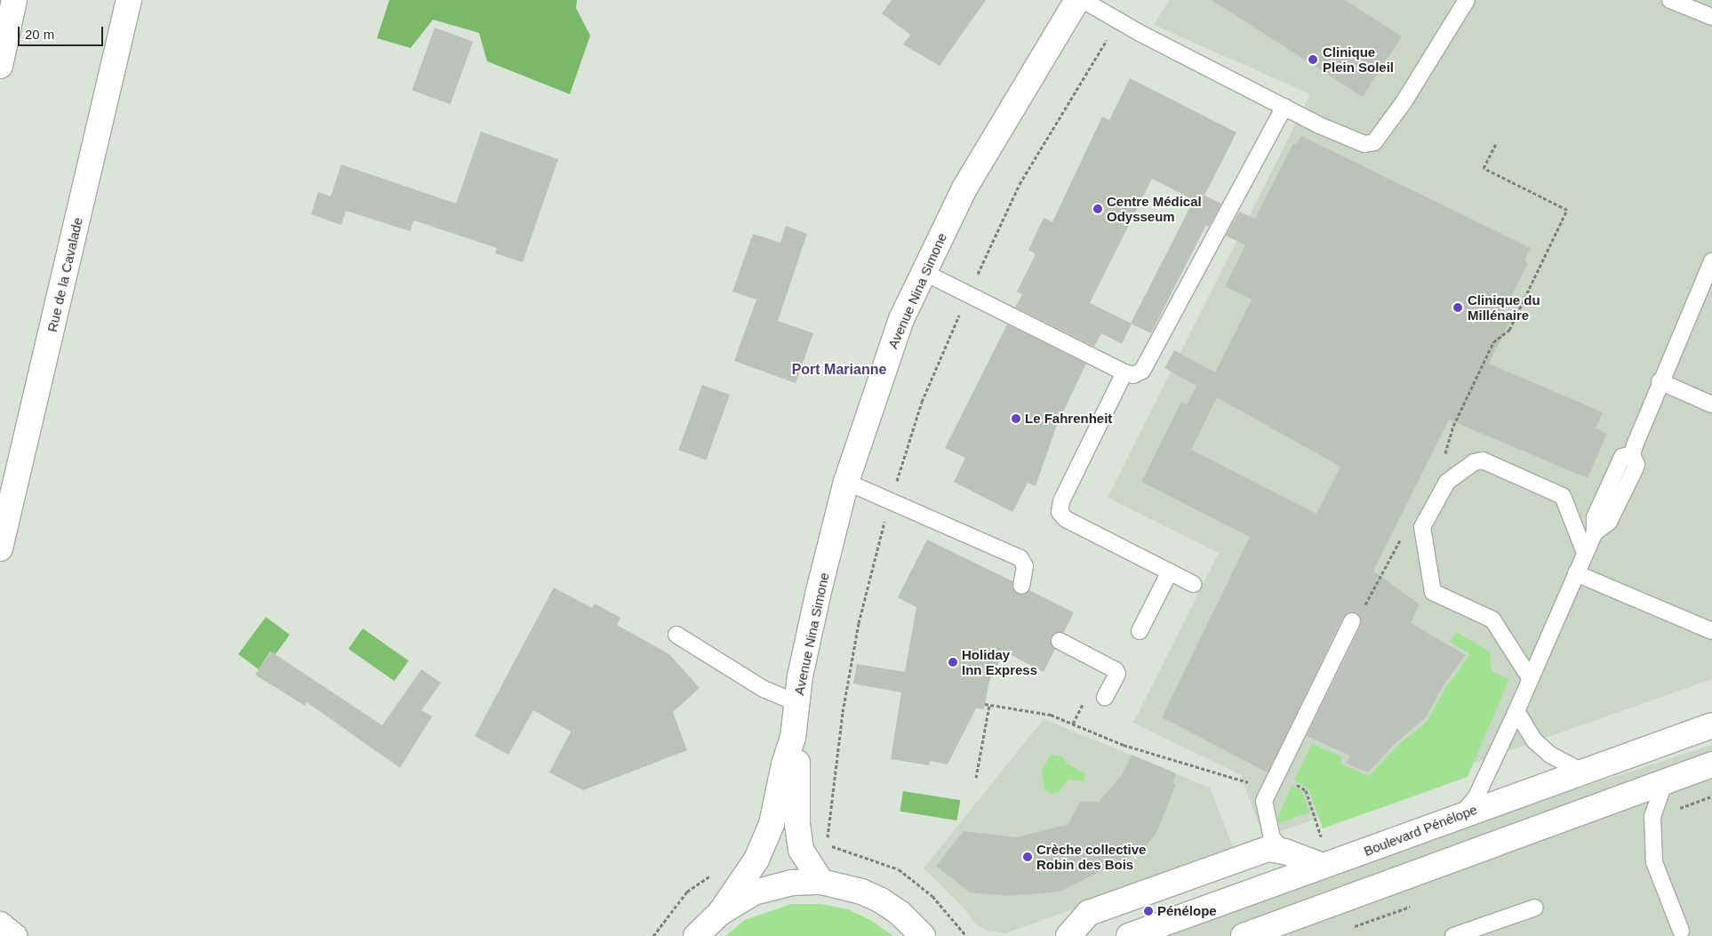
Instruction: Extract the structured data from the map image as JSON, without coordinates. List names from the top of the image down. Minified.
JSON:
{"streets":{"main road":["Rue de la Cavalade","Avenue Nina Simone","Boulevard Pénélope"]},"districts":["Port Marianne"],"places":["Clinique Plein Soleil","Centre Médical Odysseum","Clinique du Millénaire","Le Fahrenheit","Holiday Inn Express","Crèche collective Robin des Bois","Pénélope"],"scale_bar":"20 m"}
